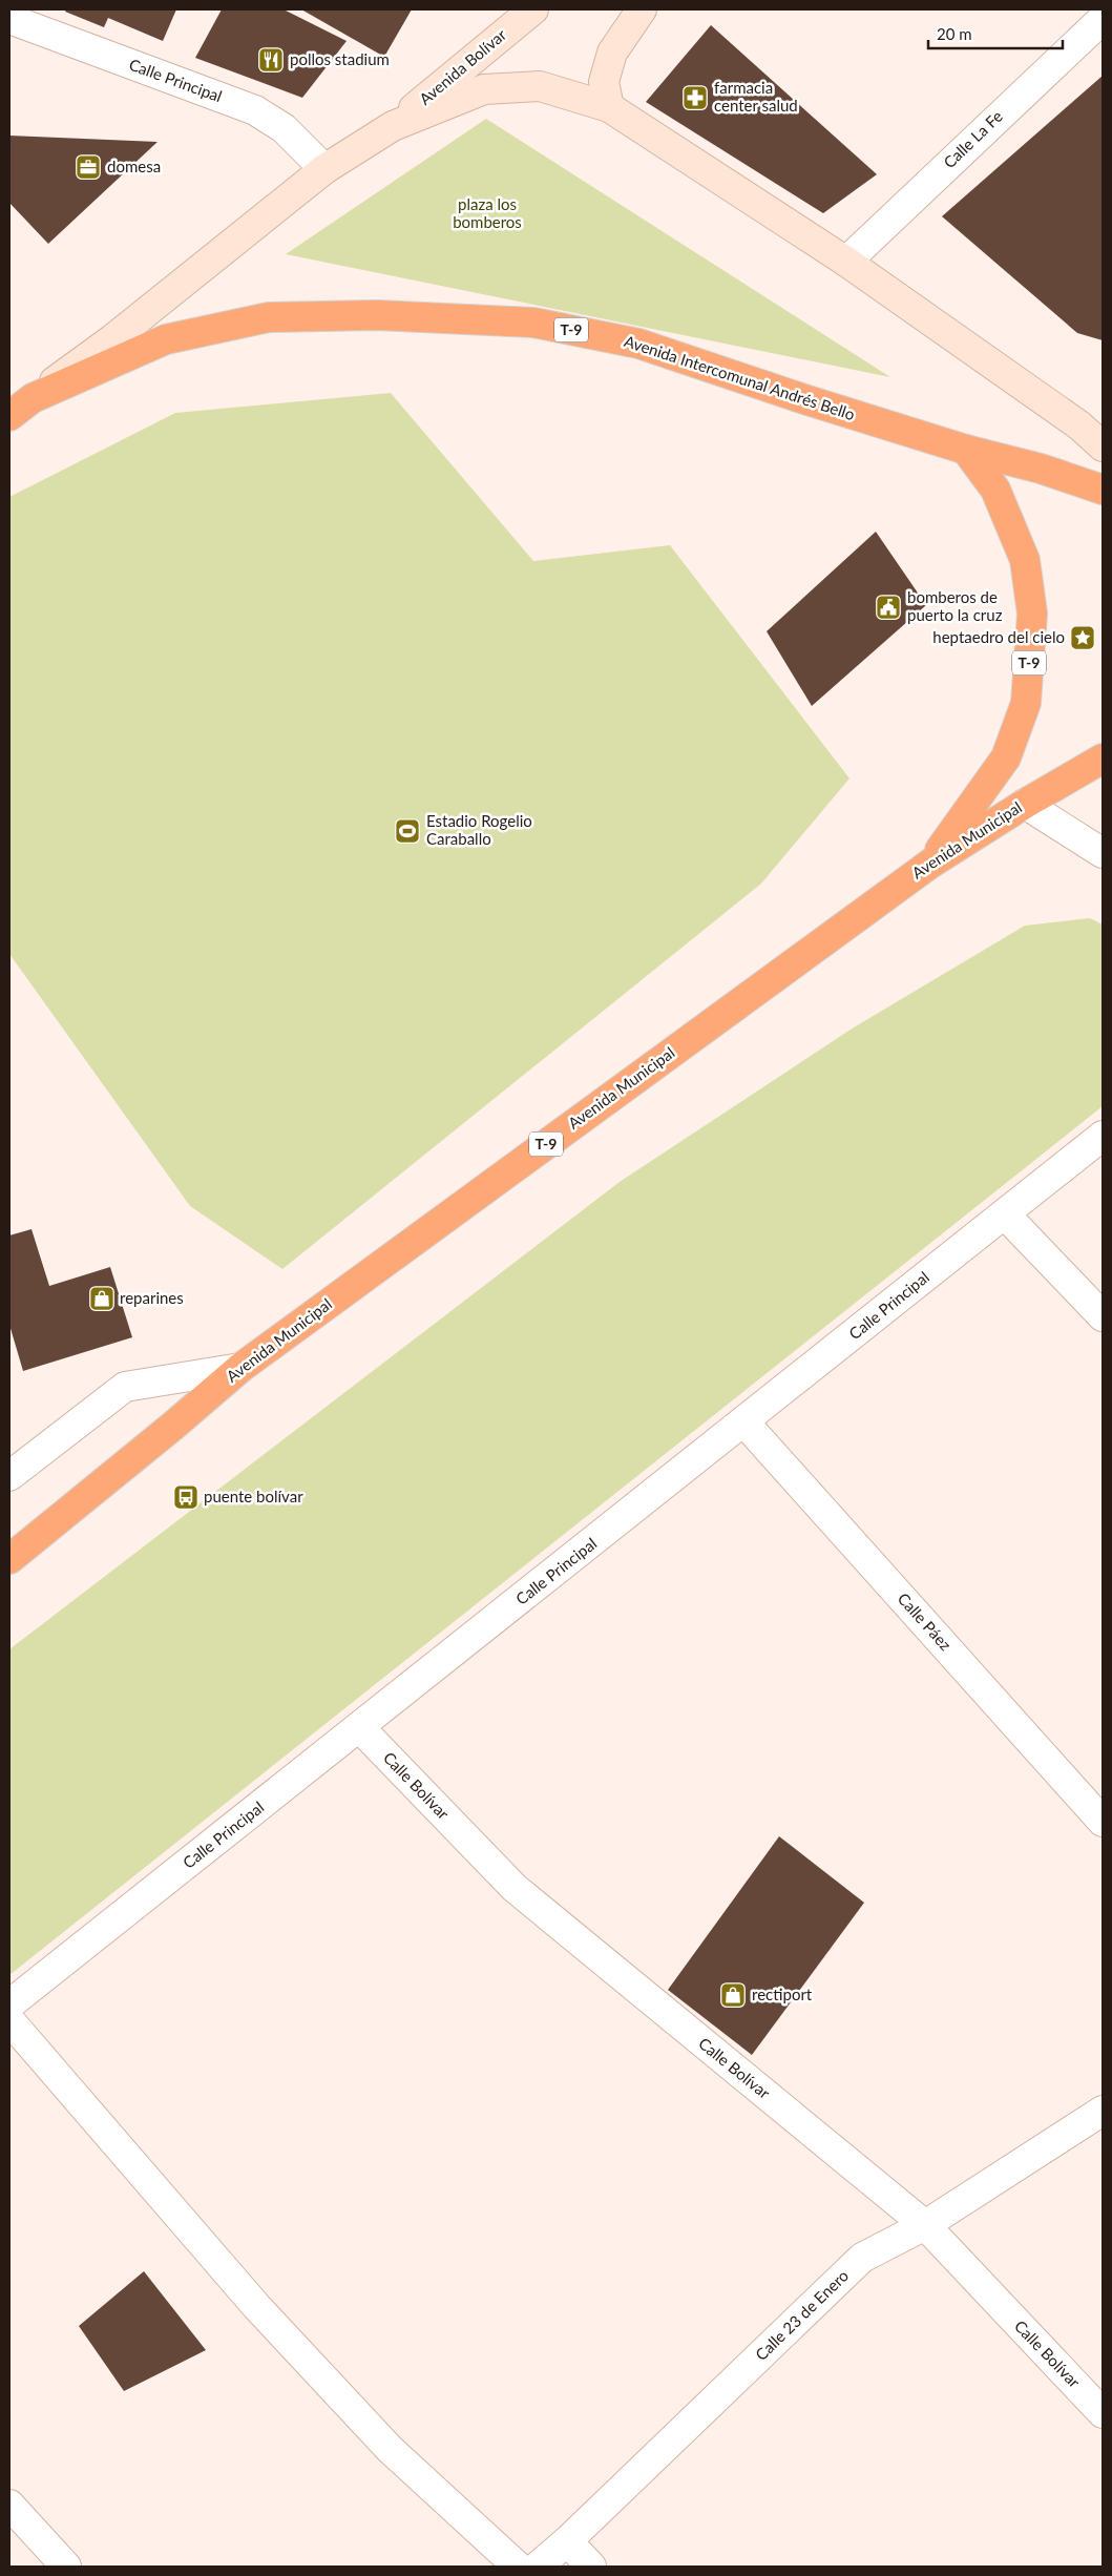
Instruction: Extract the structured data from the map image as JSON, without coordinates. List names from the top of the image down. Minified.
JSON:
{"streets":{"highway":["T-9","Avenida Intercomunal Andrés Bello","Avenida Municipal"],"street":["Avenida Bolívar","Calle Principal","Calle La Fe","Calle Páez","Calle Bolívar","Calle 23 de Enero"]},"crossings":[["Avenida Bolívar","T-9"],["Calle Principal","T-9"],["Calle Principal","Calle Páez"],["Calle Principal","Calle Bolívar"],["Calle La Fe","T-9"],["T-9","Avenida Intercomunal Andrés Bello"],["T-9","Avenida Municipal"],["Calle Bolívar","Calle 23 de Enero"]],"parks":["plaza los bomberos"],"places":{"restaurant":["pollos stadium"],"pharmacy":["farmacia center salud"],"office":["domesa"],"public building":["bomberos de puerto la cruz"],"place":["heptaedro del cielo"],"sports":["Estadio Rogelio Caraballo"],"shop":["reparines","rectiport"],"bus stop":["puente bolívar"]},"scale_bar":"20 m"}
